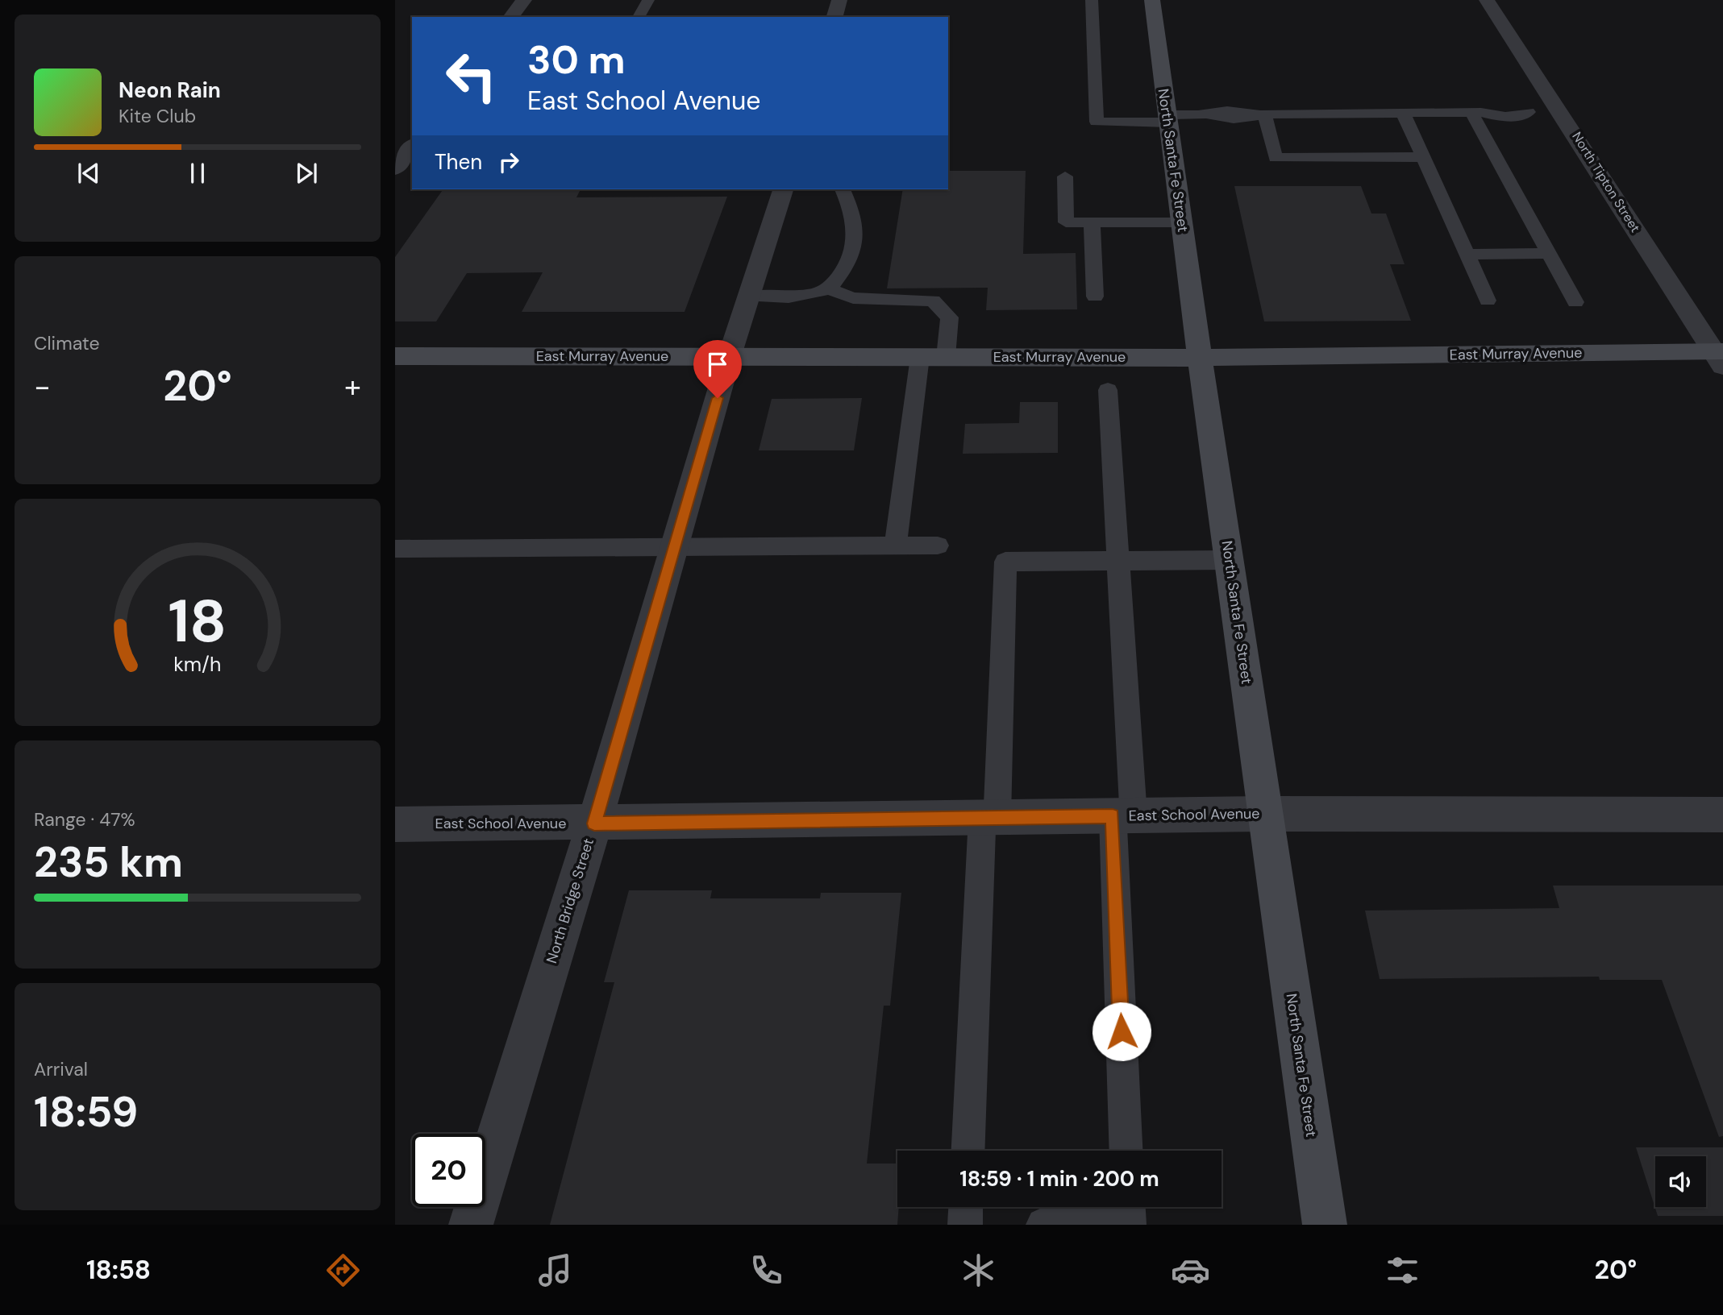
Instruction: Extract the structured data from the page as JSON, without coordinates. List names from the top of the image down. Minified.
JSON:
{"streets":{"street":["North Santa Fe Street","North Tipton Street","East Murray Avenue","East School Avenue","North Bridge Street"]},"crossings":[["North Santa Fe Street","East Murray Avenue"],["North Santa Fe Street","East School Avenue"],["North Tipton Street","East Murray Avenue"],["East Murray Avenue","North Bridge Street"],["East School Avenue","North Bridge Street"]],"page":{"turn":["30 m","East School Avenue"],"song":["Neon Rain","Kite Club"],"then":"Then","tile":["Climate",["Range · 47%","235 km"],["Arrival","18:59"]],"heat":["−","20°","+"],"limit":"20","trip":"18:59 · 1 min · 200 m","tabs":["18:58","20°"],"gauge":["18","km/h"]}}
